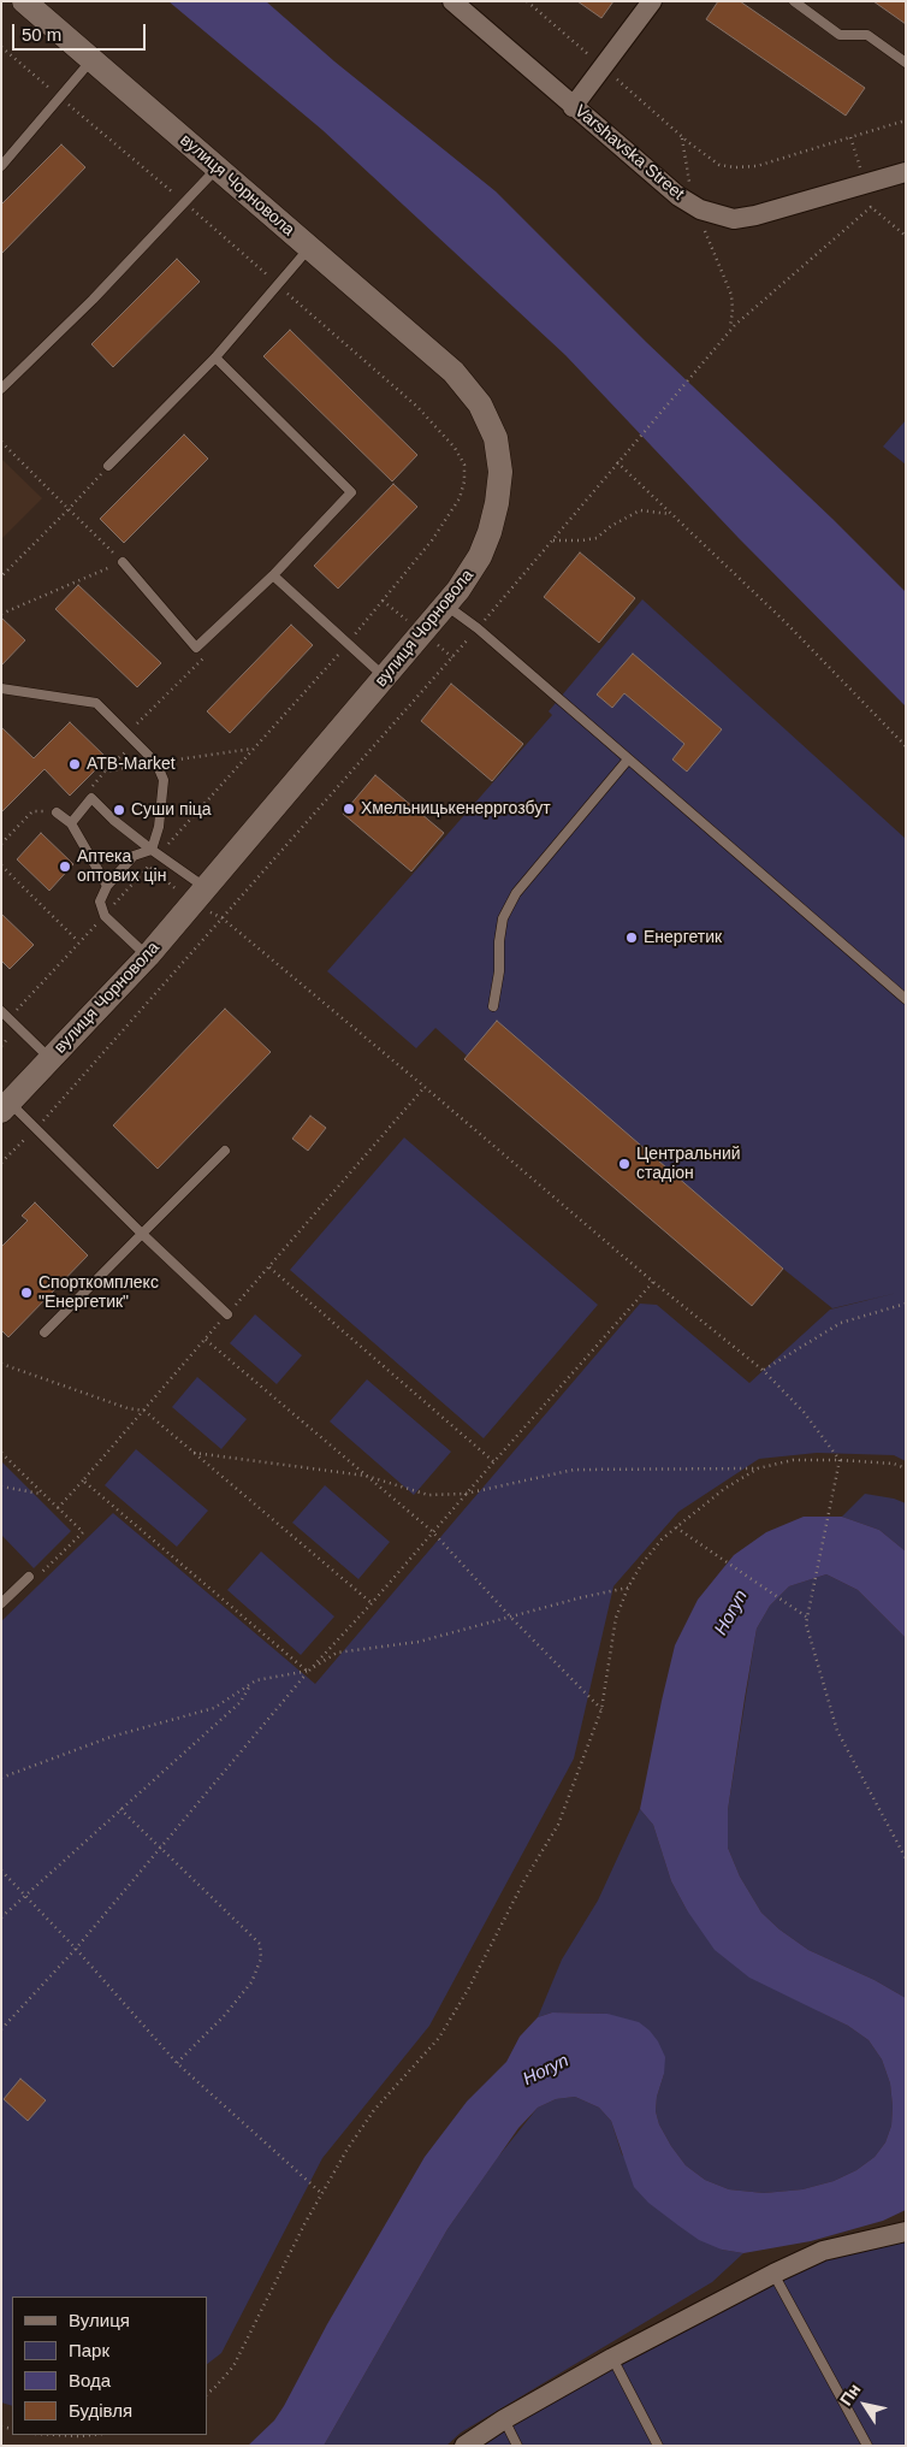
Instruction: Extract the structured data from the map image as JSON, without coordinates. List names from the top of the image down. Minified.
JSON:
{"streets":{"street":["Varshavska Street","вулиця Чорновола"]},"water":["Horyn"],"places":["ATB-Market","Хмельницькенерргозбут","Суши піца","Аптека оптових цін","Енергетик","Центральний стадіон","Спорткомплекс \"Енергетик\""],"legend":["Вулиця","Парк","Вода","Будівля"],"scale_bar":"50 m","north":"top left"}
